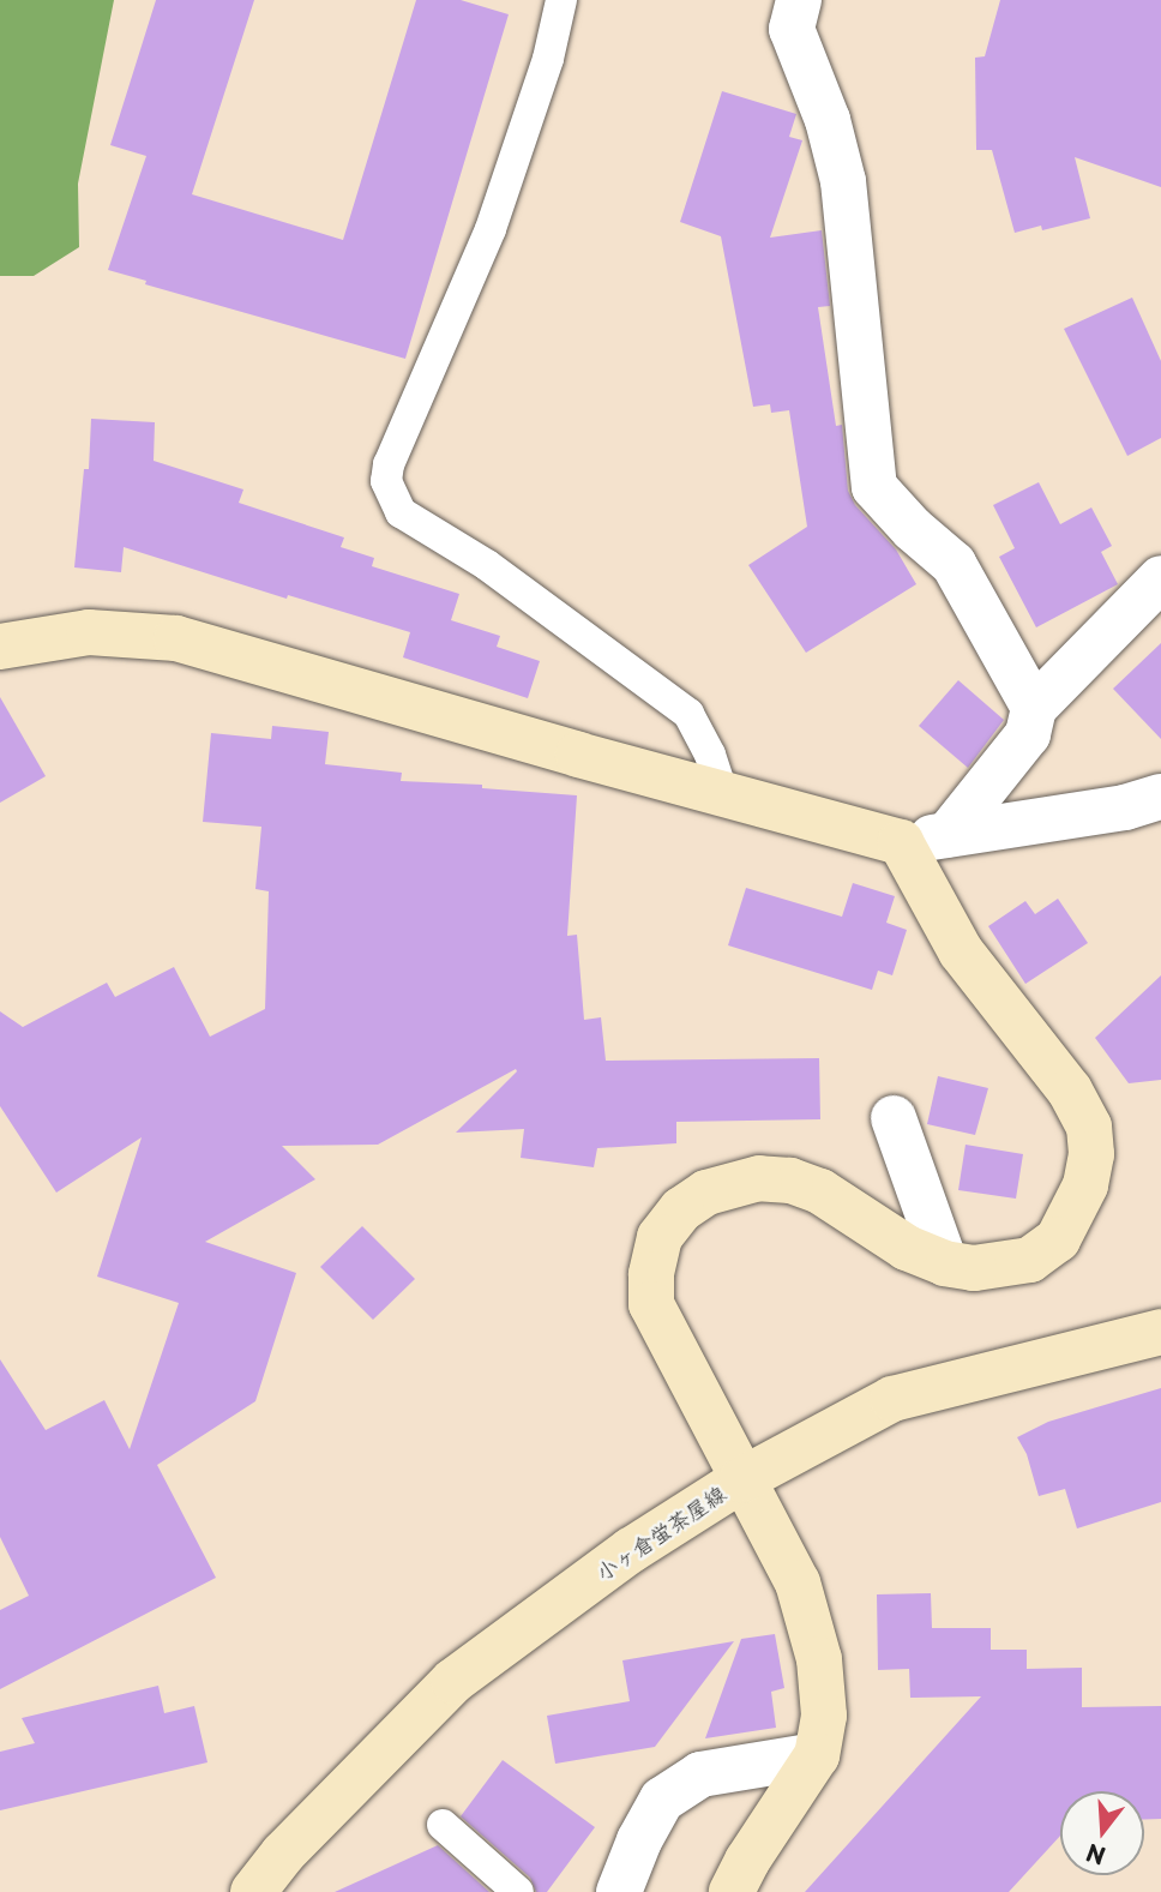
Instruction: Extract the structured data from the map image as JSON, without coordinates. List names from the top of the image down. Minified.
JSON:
{"streets":{"street":["小ヶ倉蛍茶屋線"]},"north":"bottom"}
